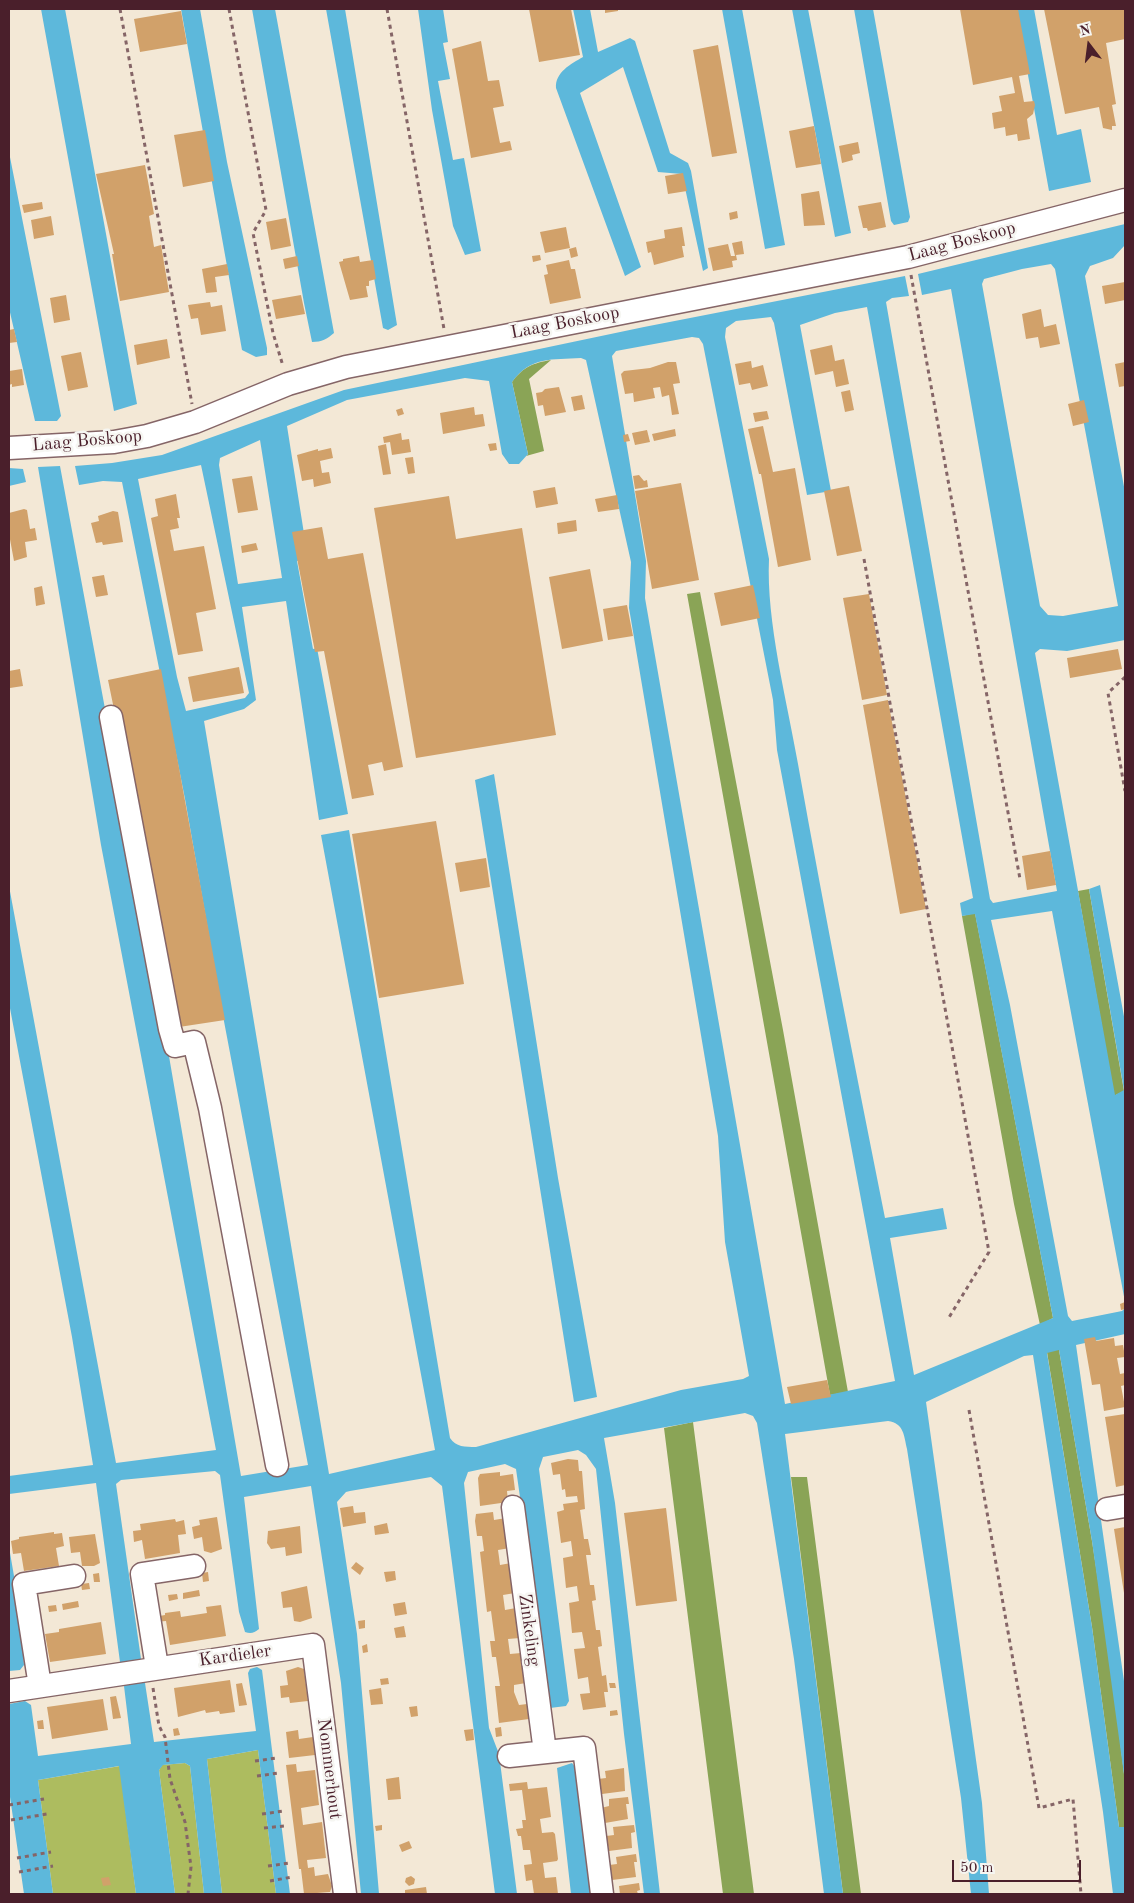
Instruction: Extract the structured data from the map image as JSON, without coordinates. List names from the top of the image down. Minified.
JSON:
{"streets":{"street":["Laag Boskoop","Zinkeling","Kardieler","Nommerhout"]},"crossings":[["Kardieler","Nommerhout"]],"scale_bar":"50 m","north":"top"}
